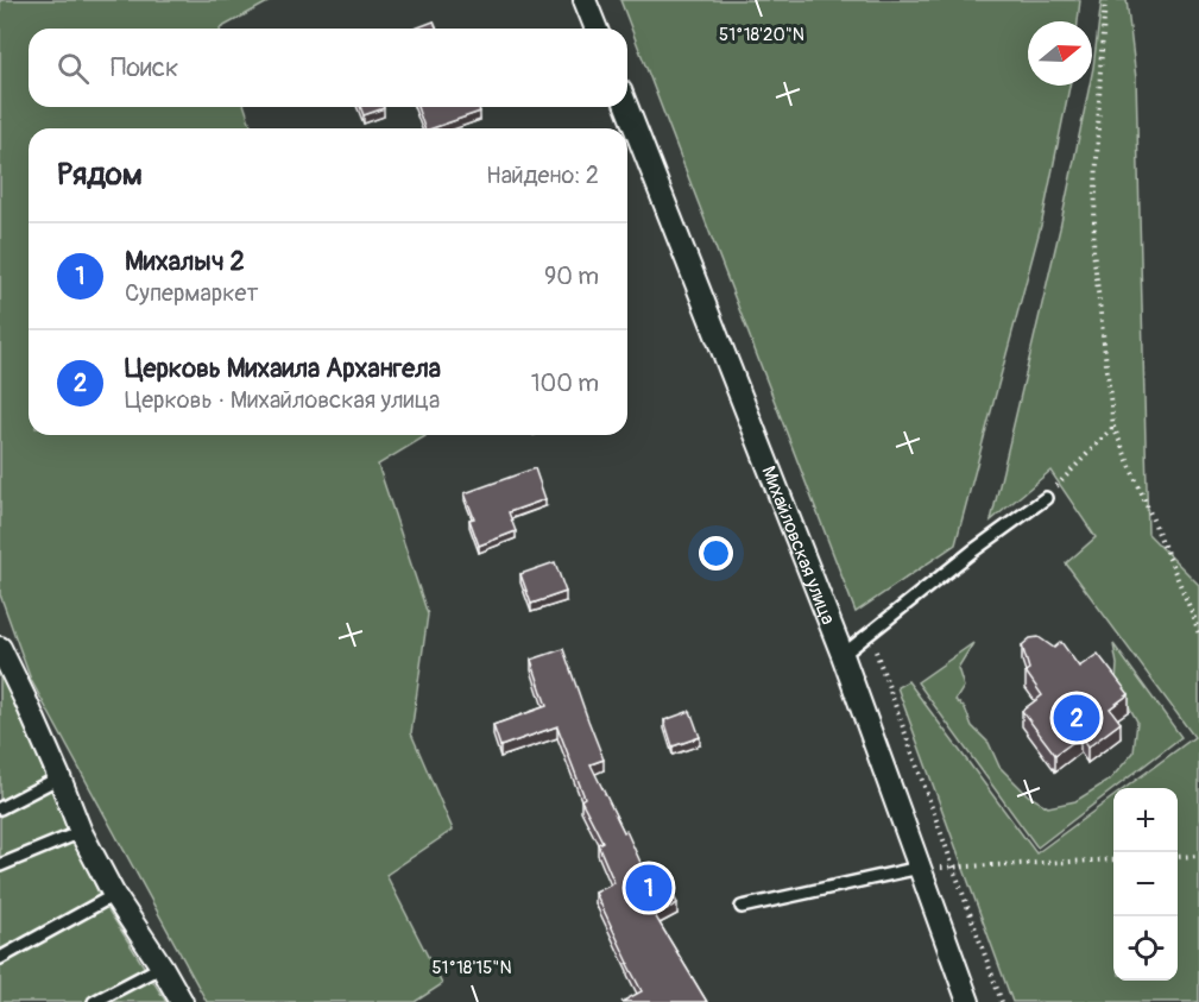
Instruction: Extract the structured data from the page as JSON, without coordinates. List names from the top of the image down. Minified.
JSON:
{"streets":{"street":["Михайловская улица"]},"north":"right","page":{"search":"Поиск","heading":["Рядом","Найдено: 2"],"list":[{"mark":"1","name":"Михалыч 2","note":"Супермаркет","value":"90 m"},{"mark":"2","name":"Церковь Михаила Архангела","note":"Церковь · Михайловская улица","value":"100 m"}],"pins":["2","1"],"map_buttons":["+","−"]},"coordinates":["51°18'20\"N","51°18'15\"N"]}
